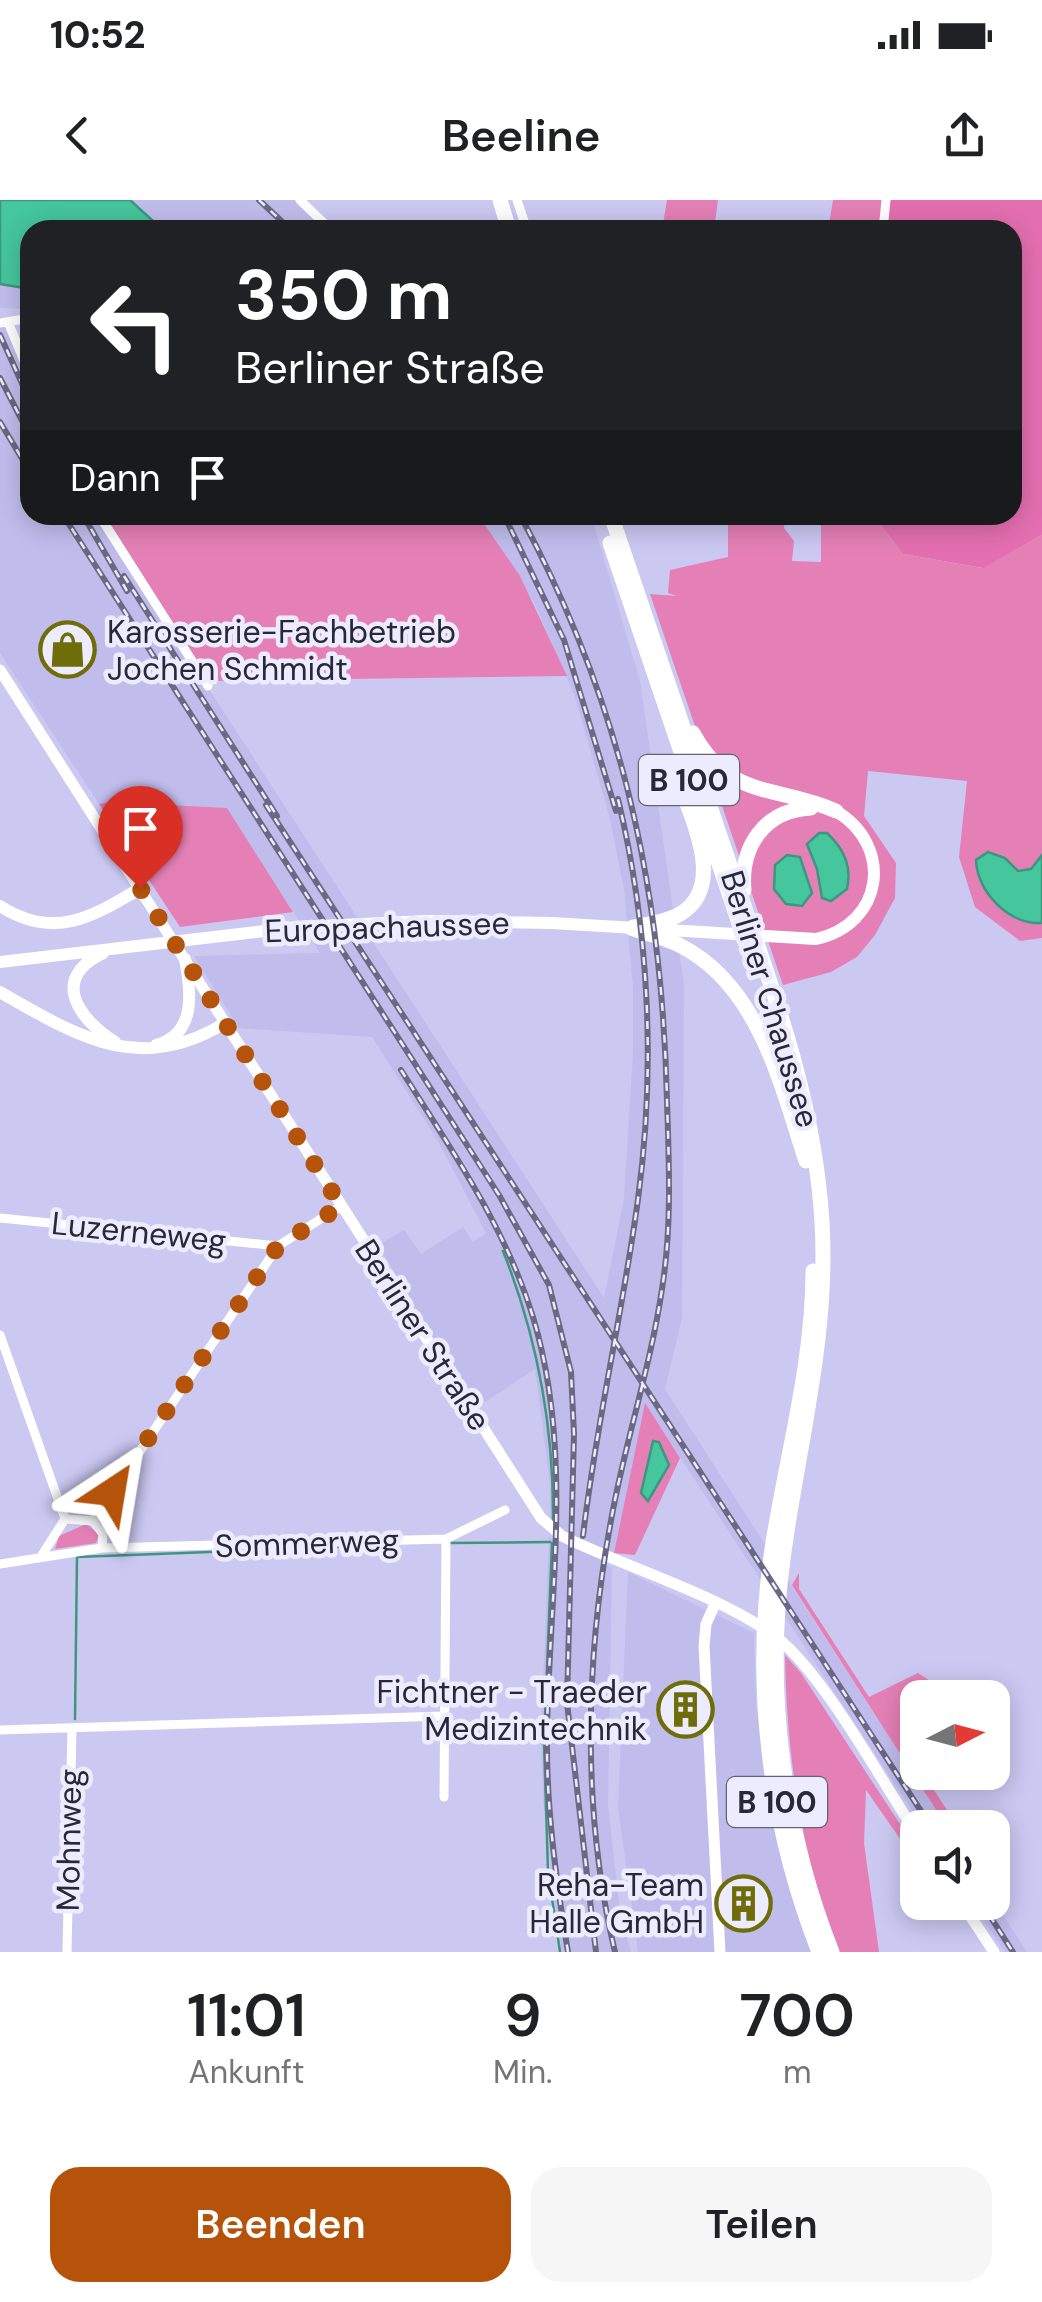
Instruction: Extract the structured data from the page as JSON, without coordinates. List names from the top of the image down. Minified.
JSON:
{"streets":{"highway":["B 100","Berliner Chaussee"],"main road":["Europachaussee"],"street":["Luzerneweg","Berliner Straße","Sommerweg","Mohnweg"]},"crossings":[["B 100","Berliner Chaussee"]],"places":{"shop":["Karosserie-Fachbetrieb Jochen Schmidt"],"building":["Fichtner - Traeder Medizintechnik","Reha-Team Halle GmbH"]},"north":"right","page":{"status":"10:52","header":"Beeline","turn":["350 m","Berliner Straße"],"then":"Dann","eta":["11:01","Ankunft","9","Min.","700","m"],"buttons":["Beenden","Teilen"]}}
